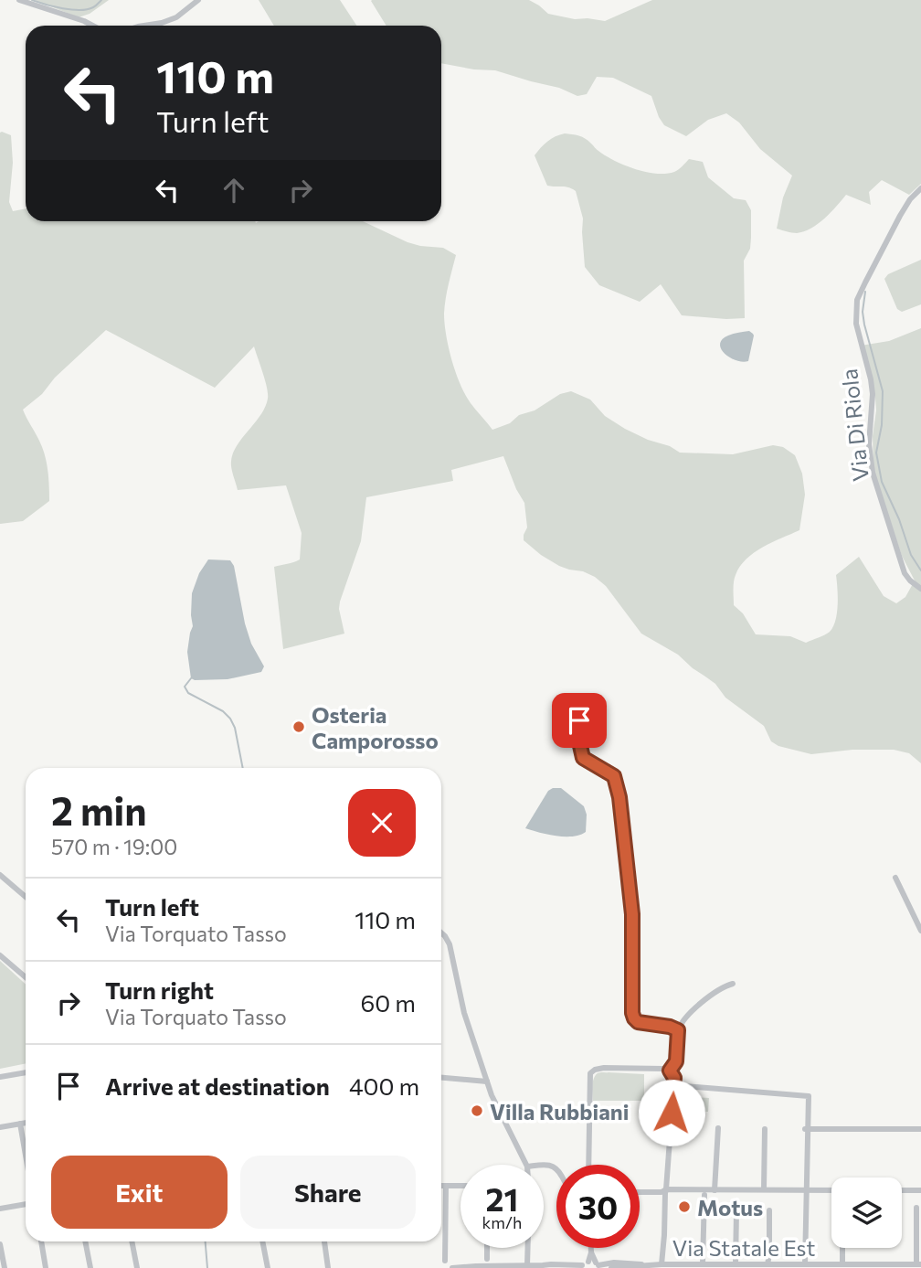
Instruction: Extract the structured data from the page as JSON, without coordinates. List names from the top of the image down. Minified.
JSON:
{"streets":{"street":["Via Di Riola","Via Statale Est"]},"places":["Osteria Camporosso","Villa Rubbiani","Motus"],"page":{"turn":["110 m","Turn left"],"heading":["2 min","570 m · 19:00"],"list":[{"name":"Turn left","note":"Via Torquato Tasso","value":"110 m"},{"name":"Turn right","note":"Via Torquato Tasso","value":"60 m"},{"name":"Arrive at destination","value":"400 m"}],"buttons":["Exit","Share"],"speed":"21 km/h","limit":"30"}}
